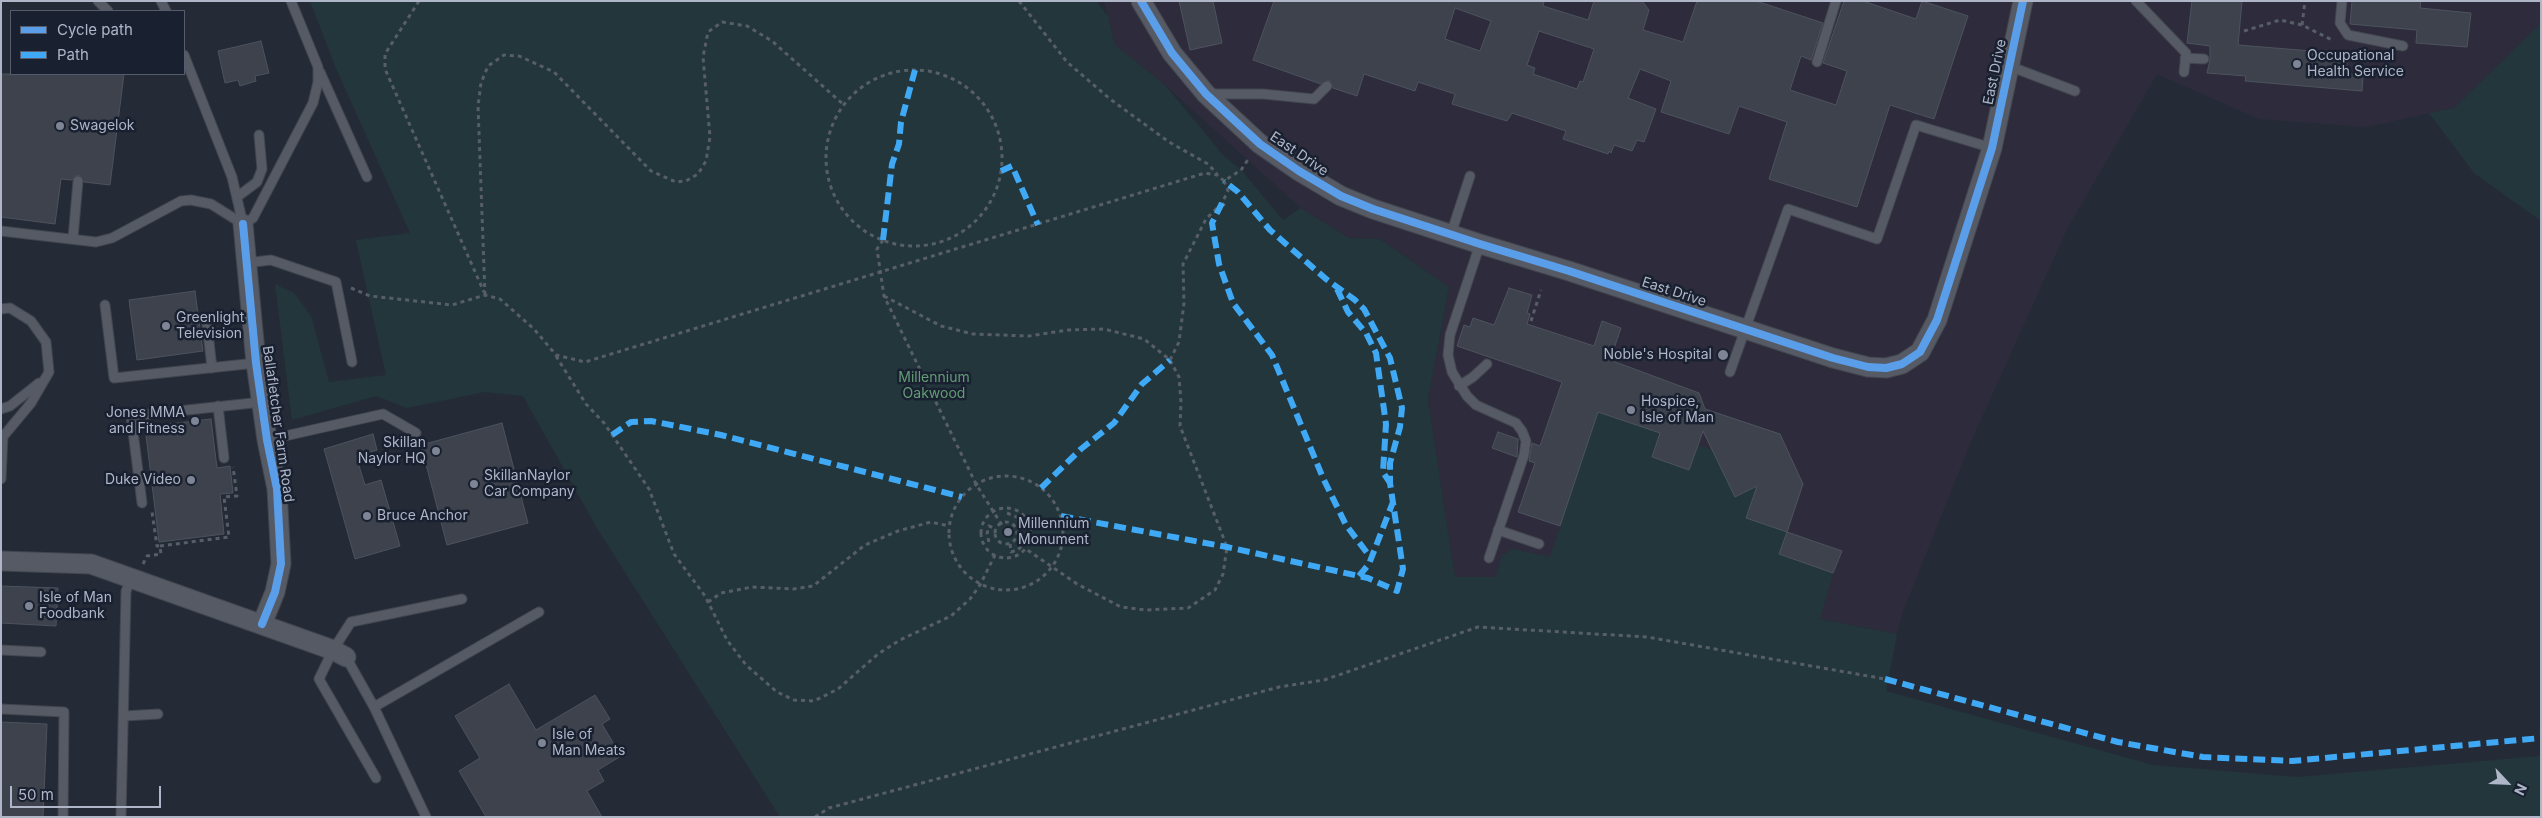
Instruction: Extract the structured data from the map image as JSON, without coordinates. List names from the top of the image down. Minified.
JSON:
{"streets":{"street":["East Drive","Ballafletcher Farm Road"]},"parks":["Millennium Oakwood"],"places":["Occupational Health Service","Swagelok","Greenlight Television","Noble's Hospital","Hospice, Isle of Man","Jones MMA and Fitness","Skillan Naylor HQ","Duke Video","SkillanNaylor Car Company","Bruce Anchor","Millennium Monument","Isle of Man Foodbank","Isle of Man Meats"],"legend":["Cycle path","Path"],"scale_bar":"50 m","north":"bottom right"}
